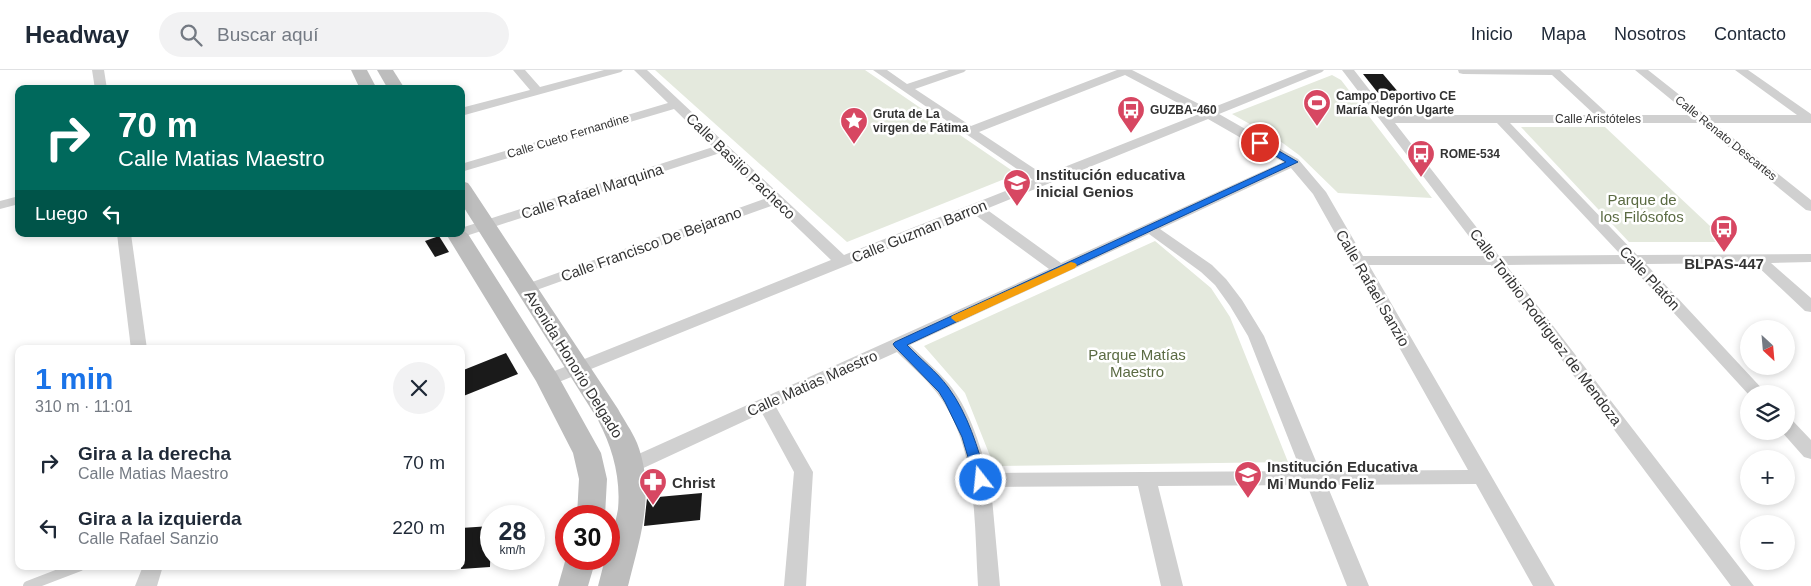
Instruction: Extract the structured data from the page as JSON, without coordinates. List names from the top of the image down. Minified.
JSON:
{"streets":{"street":["Calle Aristóteles","Calle Cueto Fernandine","Calle Renato Descartes","Calle Basilio Pacheco","Calle Rafael Marquina","Calle Guzman Barron","Calle Francisco De Bejarano","Calle Platón","Calle Rafael Sanzio","Calle Toribio Rodriguez de Mendoza","Avenida Honorio Delgado","Calle Matias Maestro"]},"crossings":[["Calle Aristóteles","Calle Renato Descartes"],["Calle Aristóteles","Calle Platón"],["Calle Aristóteles","Calle Toribio Rodriguez de Mendoza"],["Calle Cueto Fernandine","Calle Basilio Pacheco"],["Calle Basilio Pacheco","Calle Rafael Marquina"],["Calle Basilio Pacheco","Calle Guzman Barron"],["Calle Basilio Pacheco","Calle Francisco De Bejarano"],["Calle Rafael Marquina","Avenida Honorio Delgado"],["Calle Guzman Barron","Calle Rafael Sanzio"],["Calle Guzman Barron","Avenida Honorio Delgado"],["Calle Francisco De Bejarano","Avenida Honorio Delgado"],["Calle Rafael Sanzio","Calle Matias Maestro"],["Avenida Honorio Delgado","Calle Matias Maestro"]],"parks":["Parque de los Filósofos","Parque Matías Maestro"],"places":{"sports":["Campo Deportivo CE María Negrón Ugarte"],"bus stop":["GUZBA-460","ROME-534","BLPAS-447"],"place":["Gruta de La virgen de Fátima"],"school or university":["Institución educativa inicial Genios","Institución Educativa Mi Mundo Feliz"],"pharmacy":["Christ"]},"north":"bottom right","page":{"header":"Headway","search":"Buscar aquí","nav":["Inicio","Mapa","Nosotros","Contacto"],"turn":["70 m","Calle Matias Maestro"],"then":"Luego","map_buttons":["+","−"],"heading":["1 min","310 m · 11:01"],"list":[{"name":"Gira a la derecha","note":"Calle Matias Maestro","value":"70 m"},{"name":"Gira a la izquierda","note":"Calle Rafael Sanzio","value":"220 m"}],"speed":"28 km/h","limit":"30"}}
